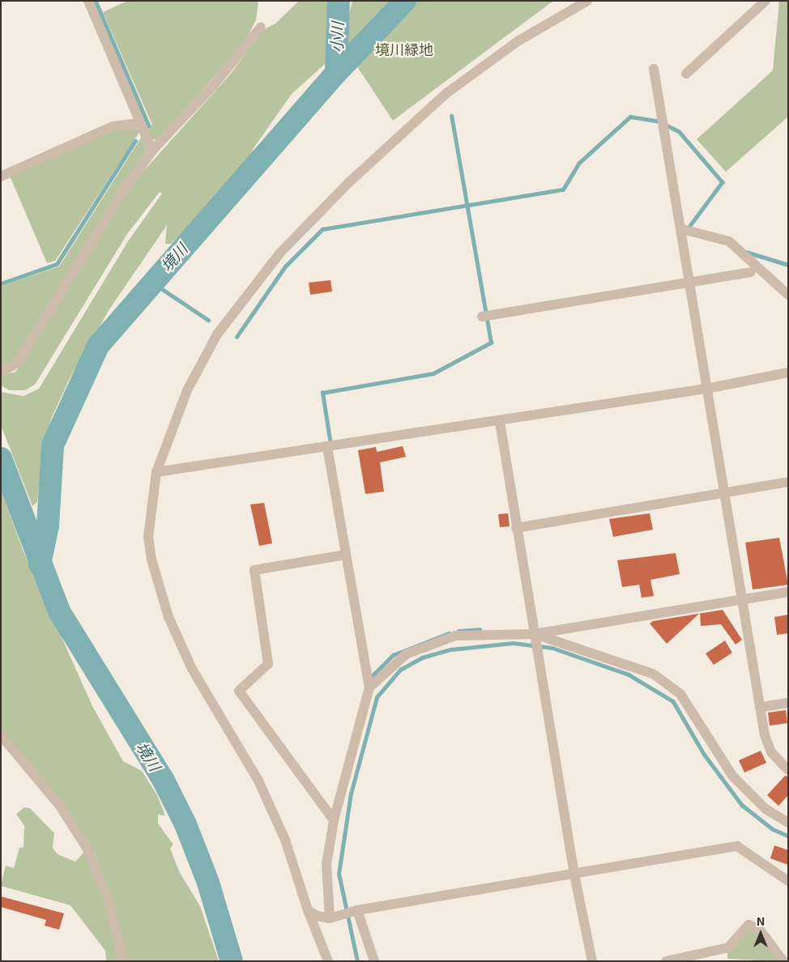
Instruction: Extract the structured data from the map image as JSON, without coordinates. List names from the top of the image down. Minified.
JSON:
{"water":["小川","境川"],"parks":["境川緑地"],"north":"top"}
